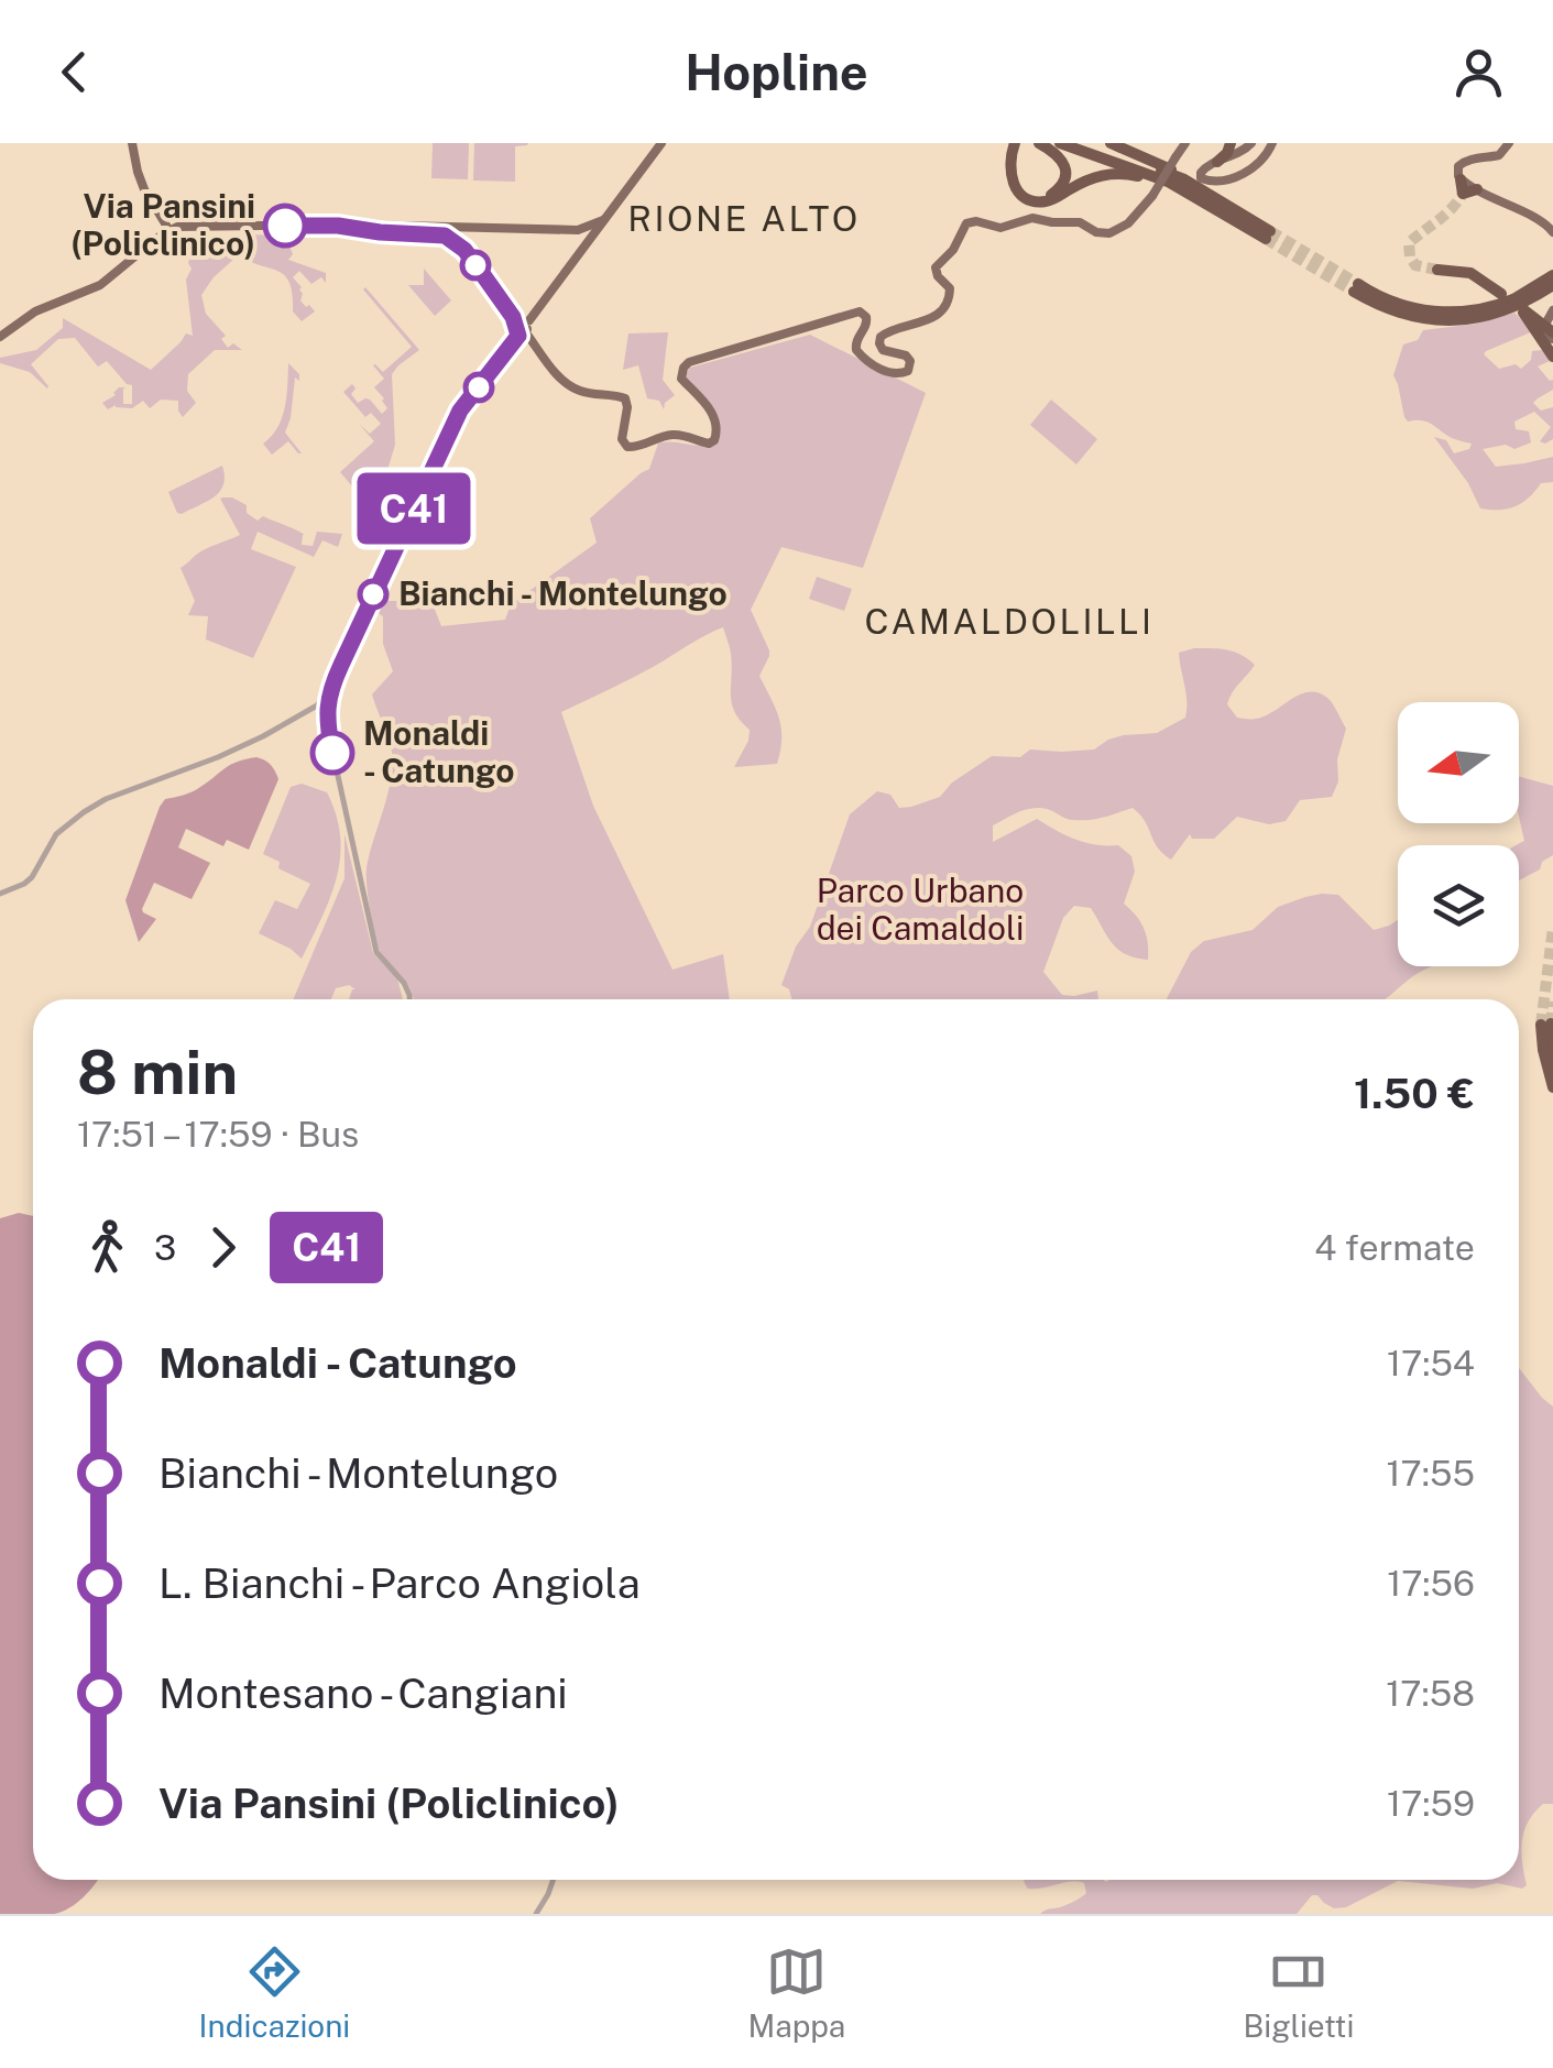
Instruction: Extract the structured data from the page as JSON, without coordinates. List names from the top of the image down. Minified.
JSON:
{"districts":["RIONE ALTO","CAMALDOLILLI"],"parks":["Parco Urbano dei Camaldoli"],"places":["Via Pansini (Policlinico)","Bianchi - Montelungo","Monaldi - Catungo"],"lines":["bus line C41"],"north":"left","page":{"header":"Hopline","on_map":"C41","heading":["8 min","17:51 – 17:59 · Bus","1.50 €"],"legs":["3","C41","4 fermate"],"list":[{"name":"Monaldi - Catungo","value":"17:54"},{"name":"Bianchi - Montelungo","value":"17:55"},{"name":"L. Bianchi - Parco Angiola","value":"17:56"},{"name":"Montesano - Cangiani","value":"17:58"},{"name":"Via Pansini (Policlinico)","value":"17:59"}],"tabs":["Indicazioni","Mappa","Biglietti"]}}
